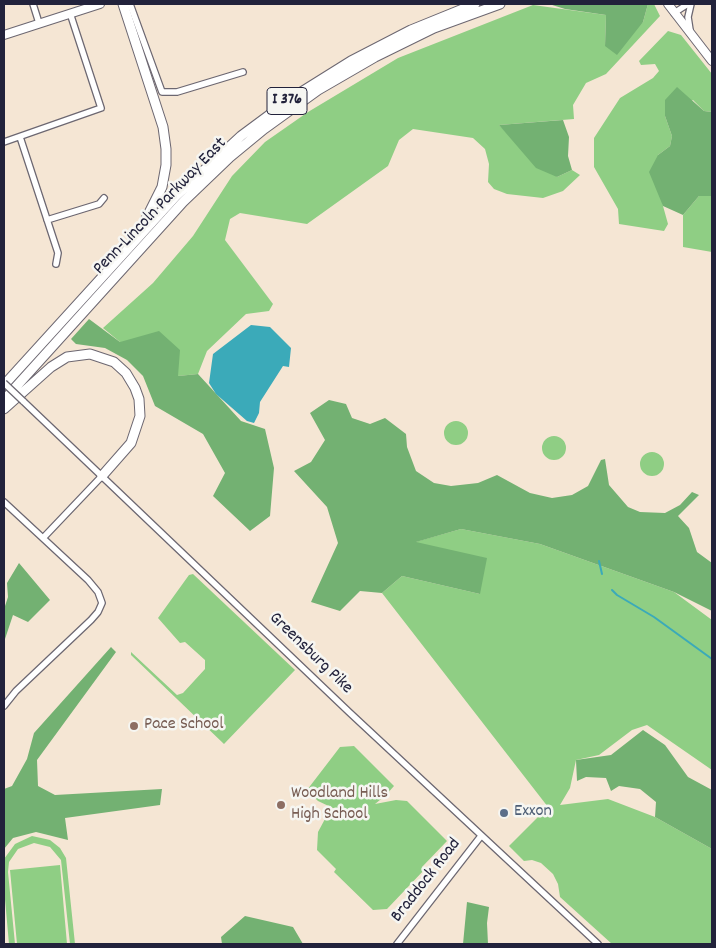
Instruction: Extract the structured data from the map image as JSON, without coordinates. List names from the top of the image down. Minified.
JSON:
{"streets":{"highway":["I 376","Penn-Lincoln Parkway East"],"street":["Greensburg Pike","Braddock Road"]},"crossings":[["Penn-Lincoln Parkway East","Greensburg Pike"],["Greensburg Pike","Braddock Road"]],"places":["Pace School","Woodland Hills High School","Exxon"]}
